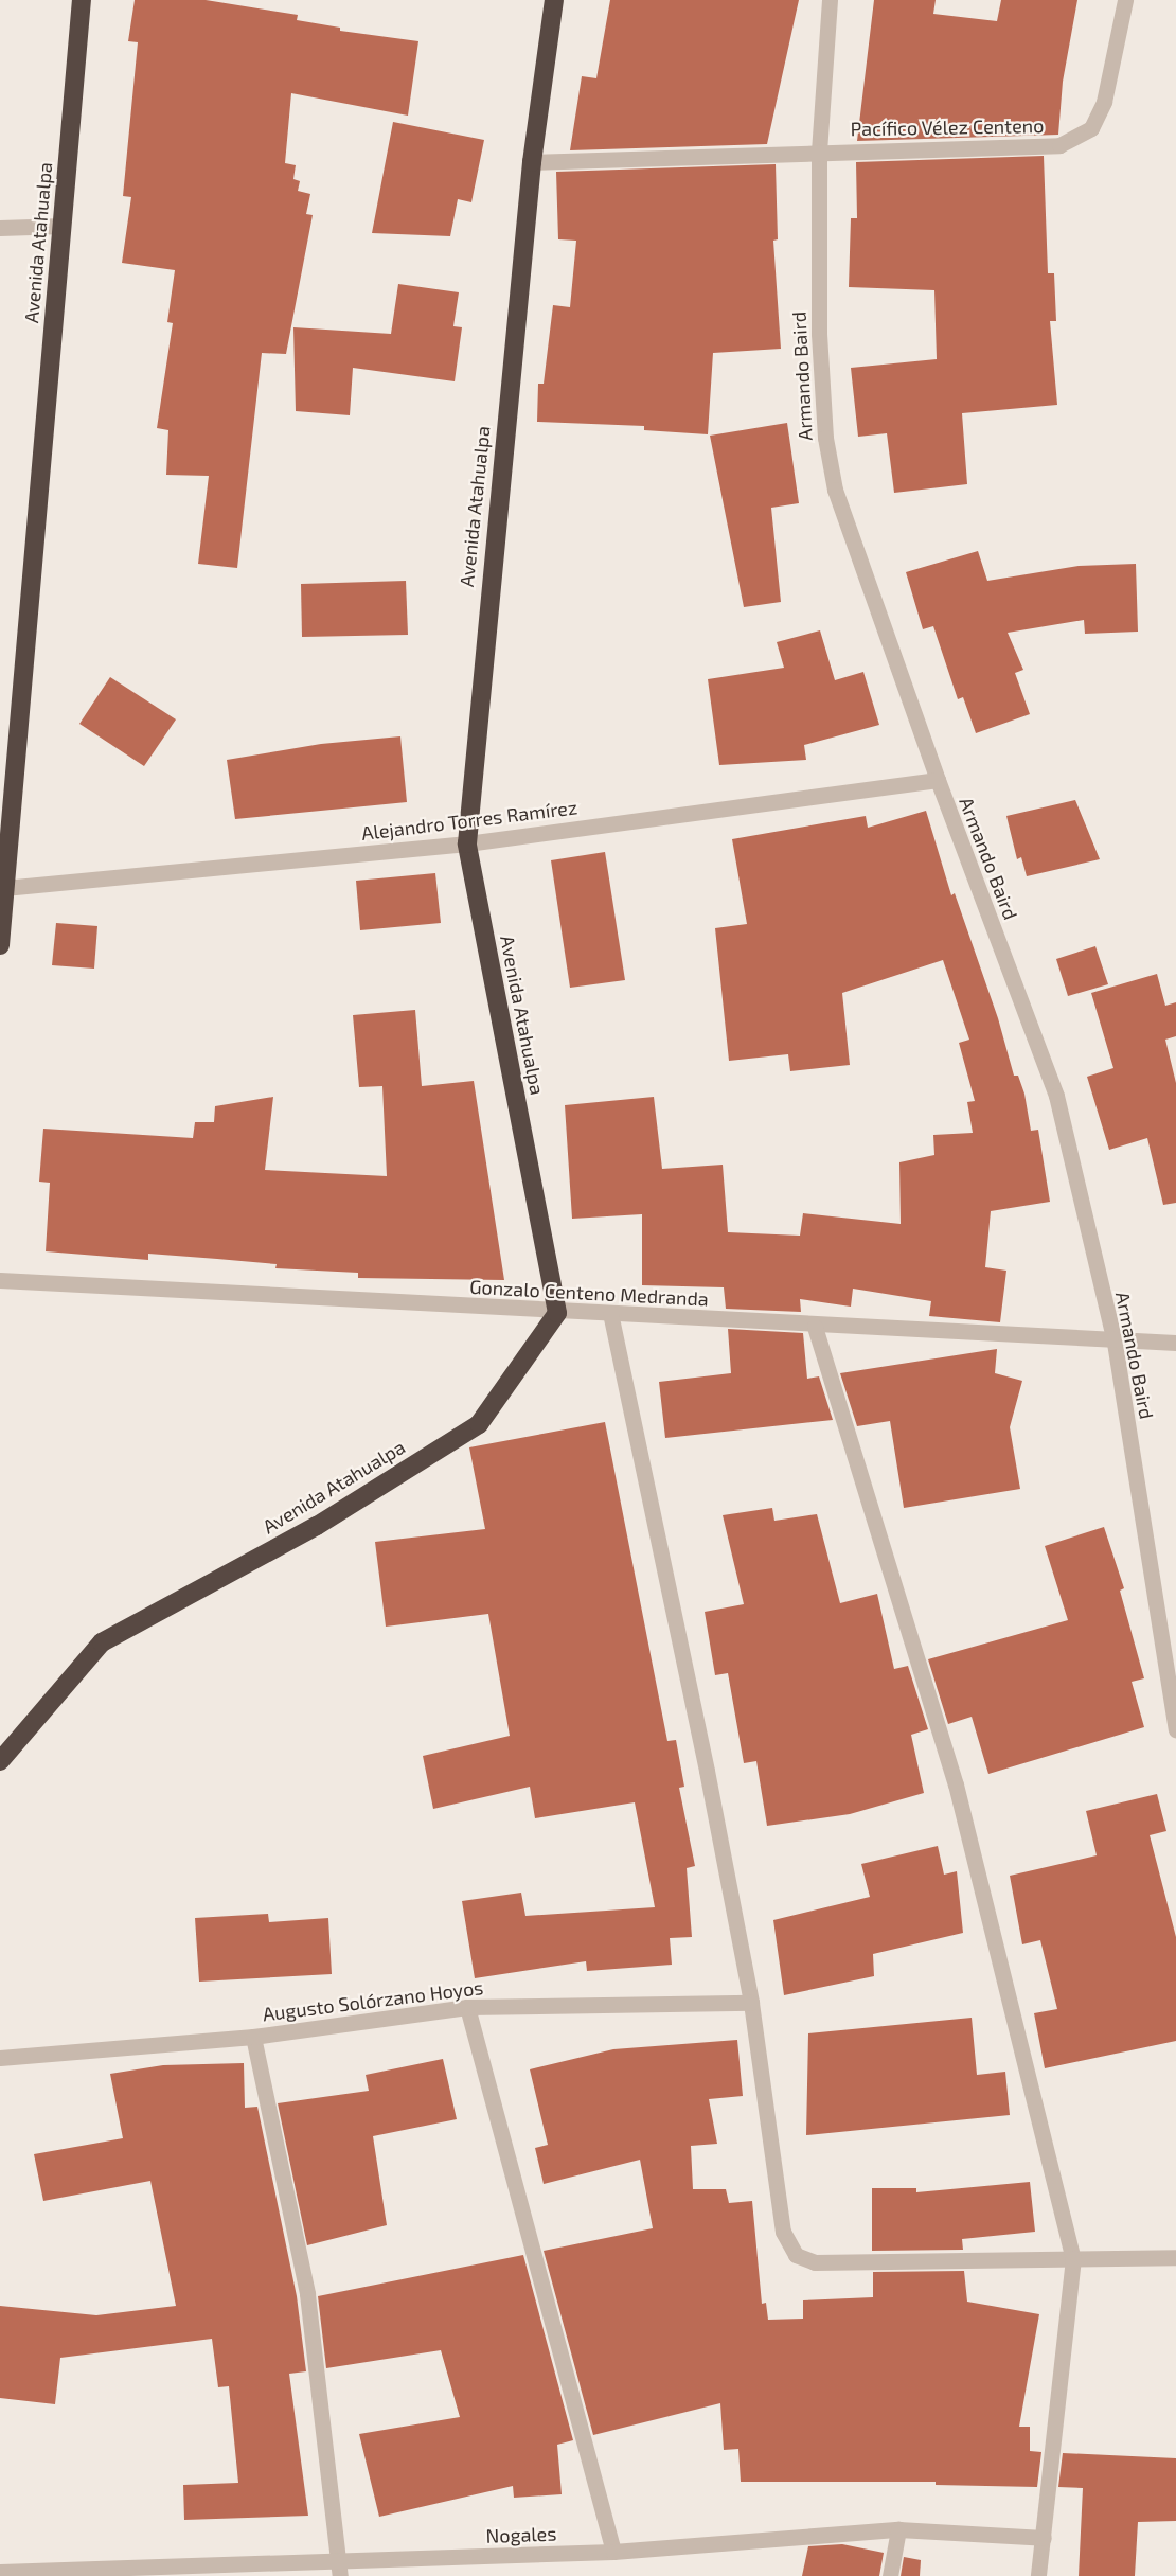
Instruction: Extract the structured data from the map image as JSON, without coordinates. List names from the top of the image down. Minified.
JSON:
{"streets":{"highway":["Avenida Atahualpa"],"street":["Pacífico Vélez Centeno","Armando Baird","Alejandro Torres Ramírez","Gonzalo Centeno Medranda","Augusto Solórzano Hoyos","Nogales"]},"crossings":[["Pacífico Vélez Centeno","Avenida Atahualpa"],["Pacífico Vélez Centeno","Armando Baird"],["Avenida Atahualpa","Alejandro Torres Ramírez"],["Avenida Atahualpa","Gonzalo Centeno Medranda"],["Armando Baird","Alejandro Torres Ramírez"],["Armando Baird","Gonzalo Centeno Medranda"]]}
